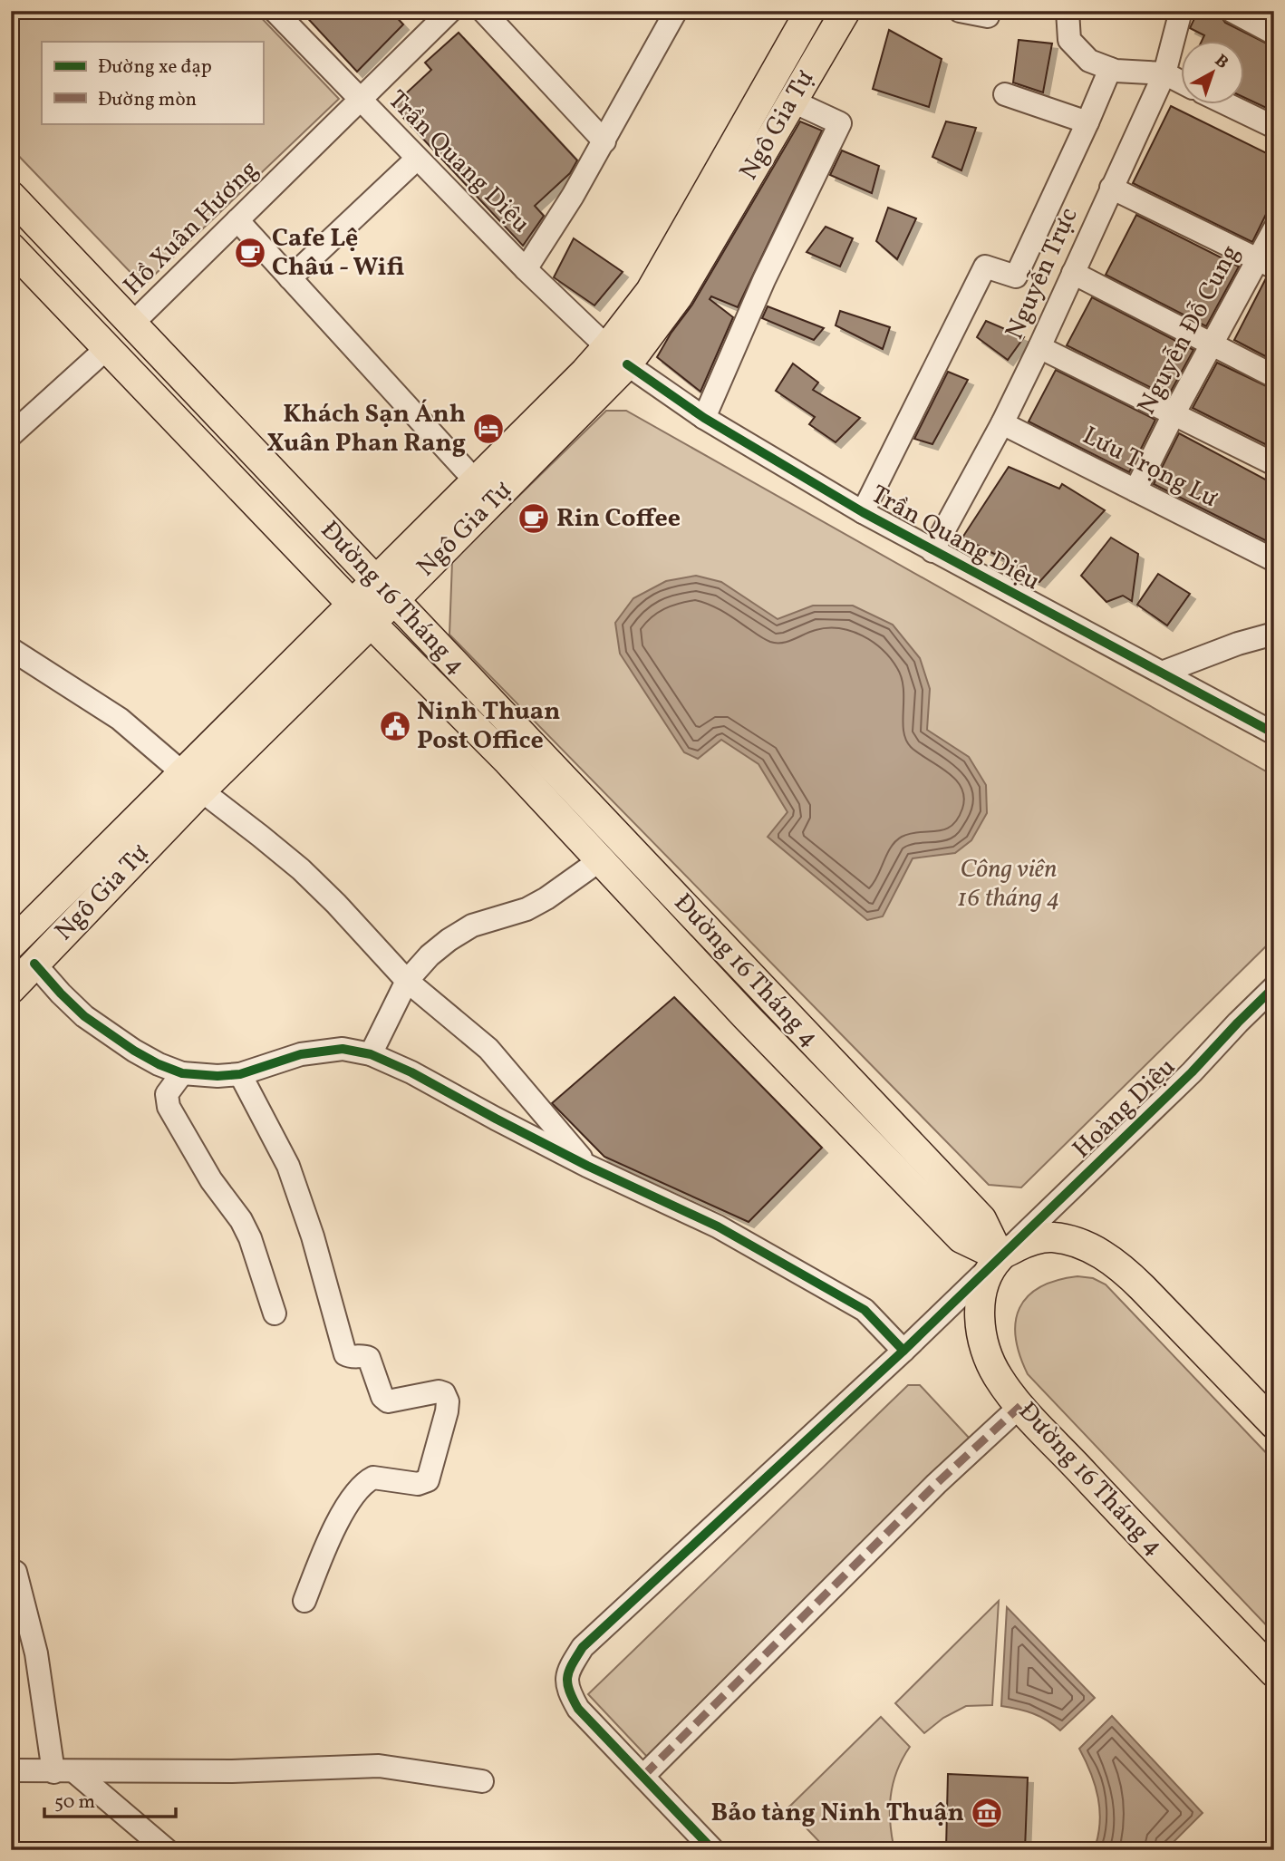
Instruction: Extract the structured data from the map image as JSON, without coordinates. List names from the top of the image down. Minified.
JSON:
{"streets":{"main road":["Ngô Gia Tự","Đường 16 Tháng 4"],"street":["Trần Quang Diệu","Hồ Xuân Hương","Nguyễn Trực","Nguyễn Đỗ Cung","Lưu Trọng Lư","Hoàng Diệu"]},"crossings":[["Ngô Gia Tự","Trần Quang Diệu"],["Ngô Gia Tự","Đường 16 Tháng 4"],["Trần Quang Diệu","Hồ Xuân Hương"],["Trần Quang Diệu","Nguyễn Trực"],["Hồ Xuân Hương","Đường 16 Tháng 4"],["Nguyễn Trực","Lưu Trọng Lư"],["Nguyễn Đỗ Cung","Lưu Trọng Lư"],["Đường 16 Tháng 4","Hoàng Diệu"]],"parks":["Công viên 16 tháng 4"],"places":{"cafe":["Cafe Lệ Châu - Wifi","Rin Coffee"],"hotel":["Khách Sạn Ánh Xuân Phan Rang"],"public building":["Ninh Thuan Post Office"],"museum":["Bảo tàng Ninh Thuận"]},"legend":["Đường xe đạp","Đường mòn"],"scale_bar":"50 m","north":"top right"}
